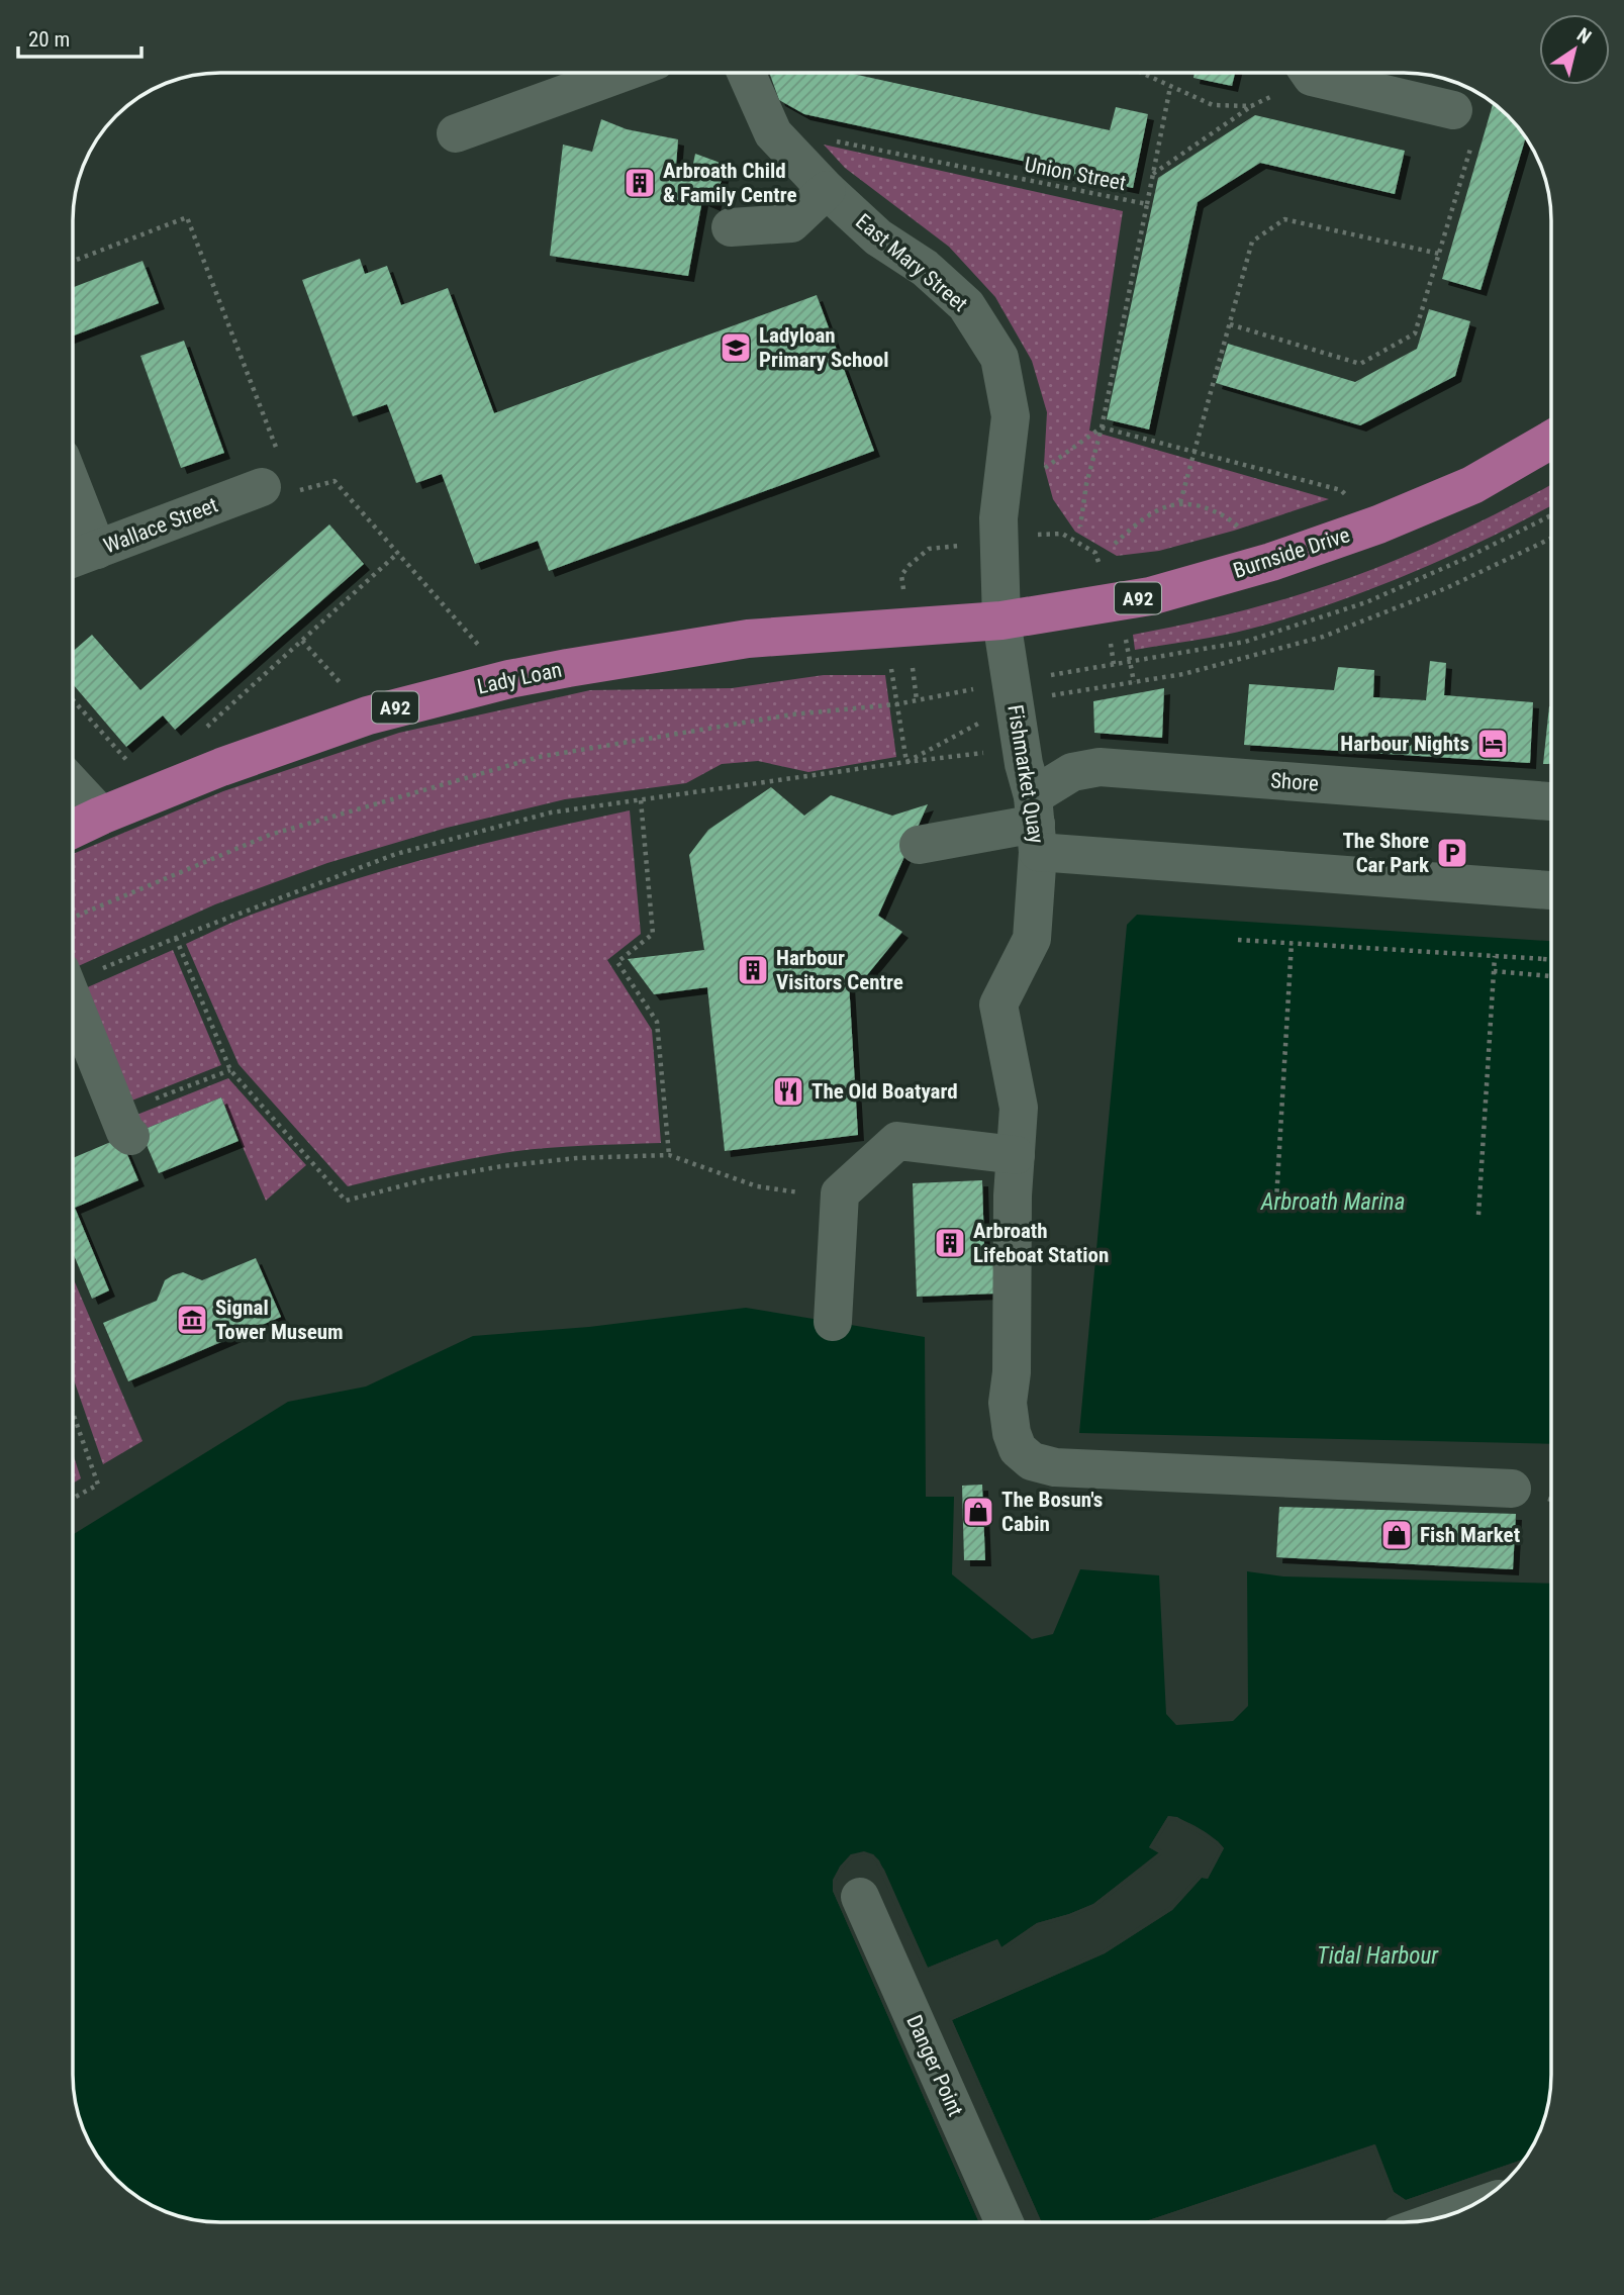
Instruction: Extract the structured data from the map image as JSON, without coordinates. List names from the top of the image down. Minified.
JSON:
{"streets":{"main road":["Burnside Drive","A92","Lady Loan"],"street":["East Mary Street","Wallace Street","Fishmarket Quay","Shore","Danger Point"],"path":["Union Street"]},"crossings":[["Union Street","East Mary Street"],["East Mary Street","Burnside Drive"],["East Mary Street","Lady Loan"],["East Mary Street","Fishmarket Quay"],["Burnside Drive","Lady Loan"],["Burnside Drive","Fishmarket Quay"],["Lady Loan","Fishmarket Quay"],["Fishmarket Quay","Shore"]],"water":["Arbroath Marina","Tidal Harbour"],"places":{"building":["Arbroath Child & Family Centre","Harbour Visitors Centre","Arbroath Lifeboat Station"],"school or university":["Ladyloan Primary School"],"hotel":["Harbour Nights"],"parking":["The Shore Car Park"],"restaurant":["The Old Boatyard"],"museum":["Signal Tower Museum"],"shop":["The Bosun's Cabin","Fish Market"]},"scale_bar":"20 m","north":"top right"}
